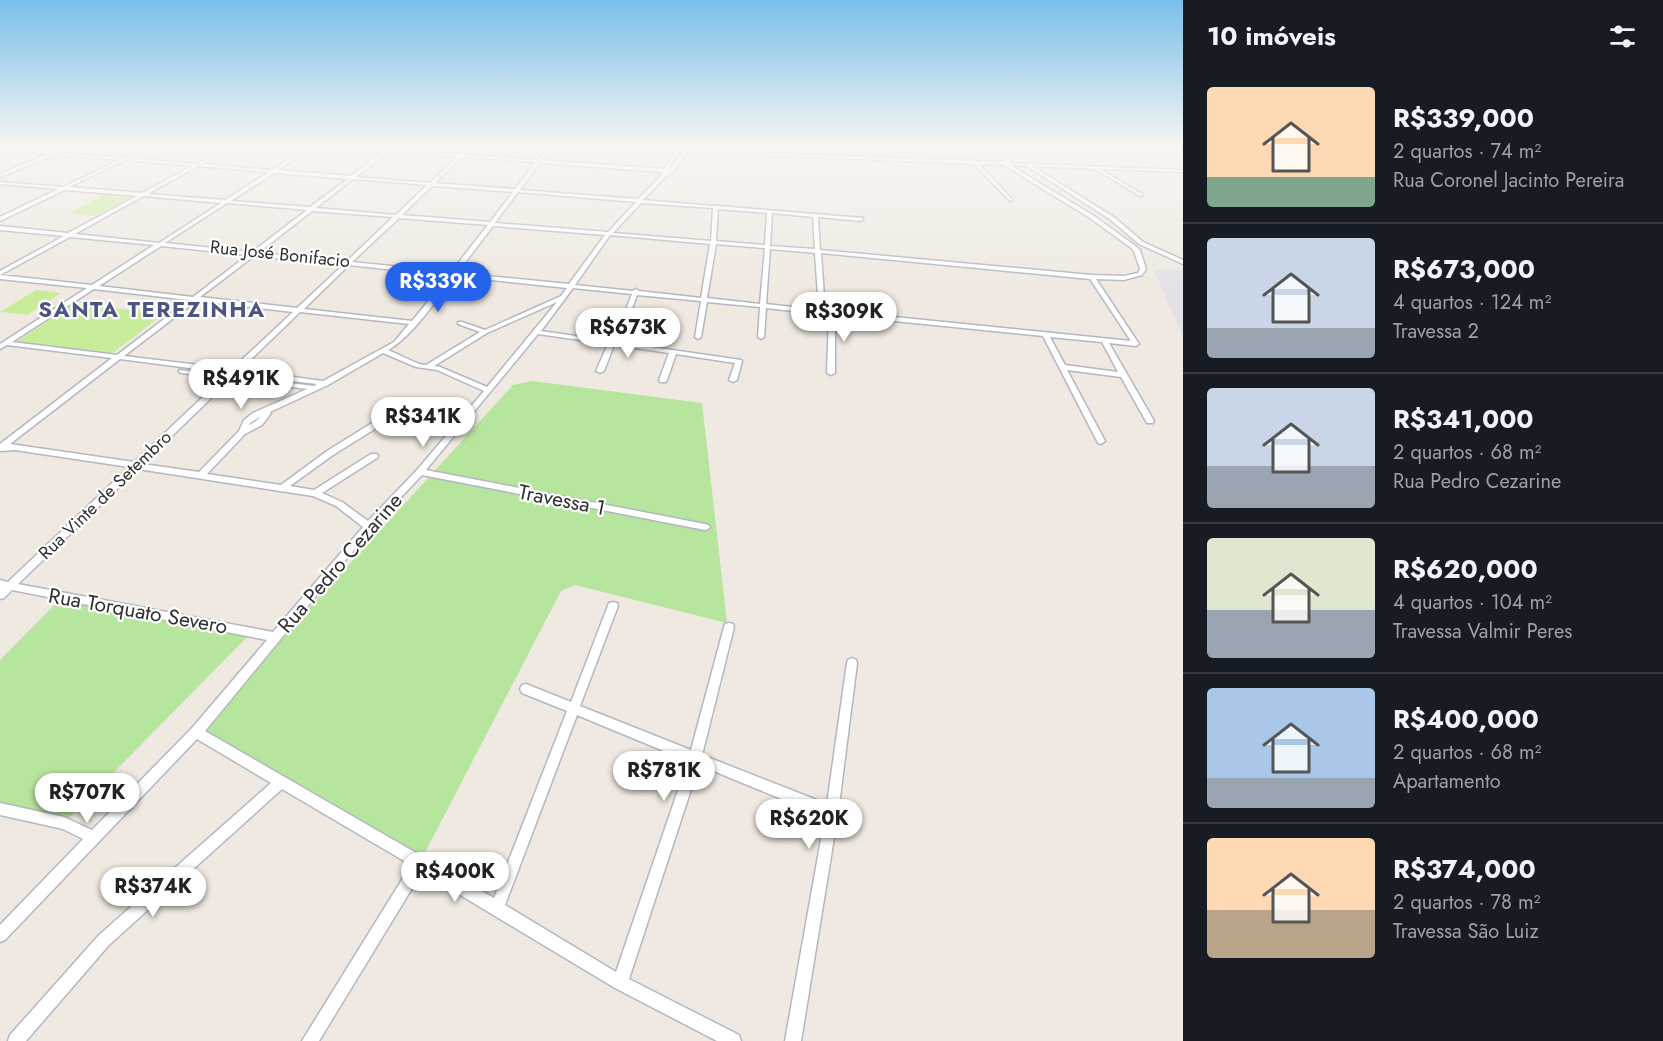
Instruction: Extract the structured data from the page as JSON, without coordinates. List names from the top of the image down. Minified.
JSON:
{"streets":{"street":["Rua José Bonifacio","Rua Vinte de Setembro","Travessa 1","Rua Pedro Cezarine","Rua Torquato Severo"]},"crossings":[["Rua José Bonifacio","Rua Vinte de Setembro"],["Rua José Bonifacio","Rua Pedro Cezarine"],["Rua Vinte de Setembro","Rua Torquato Severo"],["Travessa 1","Rua Pedro Cezarine"],["Rua Pedro Cezarine","Rua Torquato Severo"]],"districts":["SANTA TEREZINHA"],"page":{"heading":"10 imóveis","list":[{"name":"R$339,000","note":"2 quartos · 74 m² · Rua Coronel Jacinto Pereira"},{"name":"R$673,000","note":"4 quartos · 124 m² · Travessa 2"},{"name":"R$341,000","note":"2 quartos · 68 m² · Rua Pedro Cezarine"},{"name":"R$620,000","note":"4 quartos · 104 m² · Travessa Valmir Peres"},{"name":"R$400,000","note":"2 quartos · 68 m² · Apartamento"},{"name":"R$374,000","note":"2 quartos · 78 m² · Travessa São Luiz"}],"price":["R$339K","R$309K","R$673K","R$491K","R$341K","R$781K","R$707K","R$620K","R$400K","R$374K"]}}
